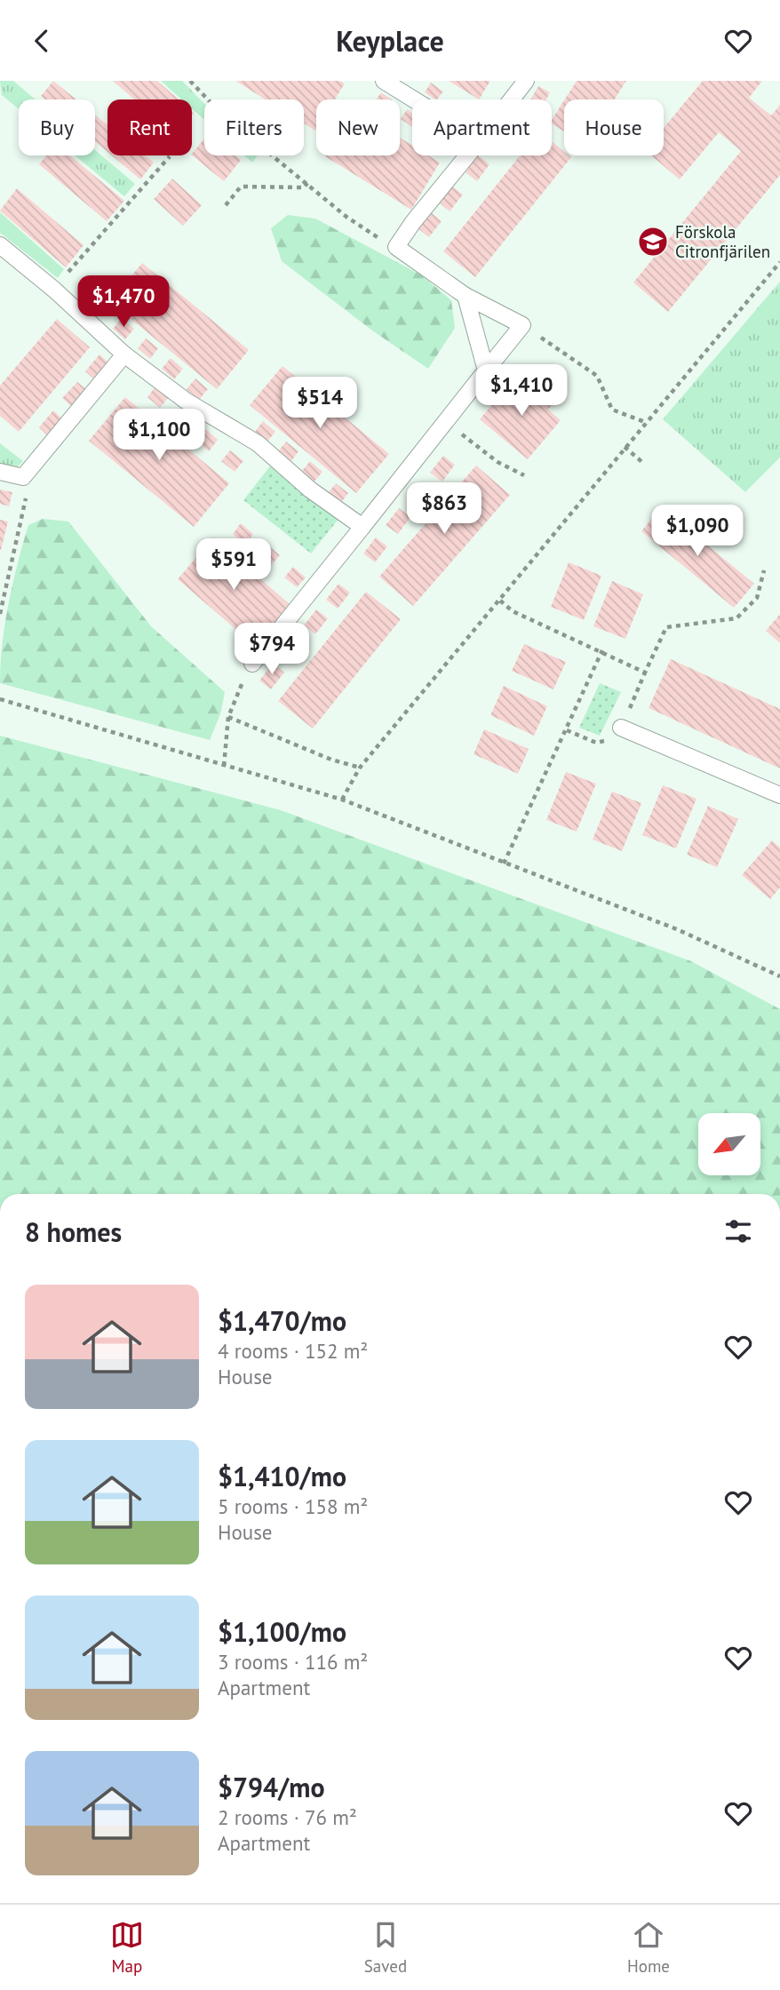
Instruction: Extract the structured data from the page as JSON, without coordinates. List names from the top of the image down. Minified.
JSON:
{"places":{"school or university":["Förskola Citronfjärilen"]},"north":"bottom left","page":{"header":"Keyplace","chip":["Buy","Rent","Filters","New","Apartment","House"],"price":["$1,470","$1,410","$514","$1,100","$863","$1,090","$591","$794"],"heading":"8 homes","list":[{"name":"$1,470/mo","note":"4 rooms · 152 m² · House"},{"name":"$1,410/mo","note":"5 rooms · 158 m² · House"},{"name":"$1,100/mo","note":"3 rooms · 116 m² · Apartment"},{"name":"$794/mo","note":"2 rooms · 76 m² · Apartment"}],"tabs":["Map","Saved","Home"]}}
